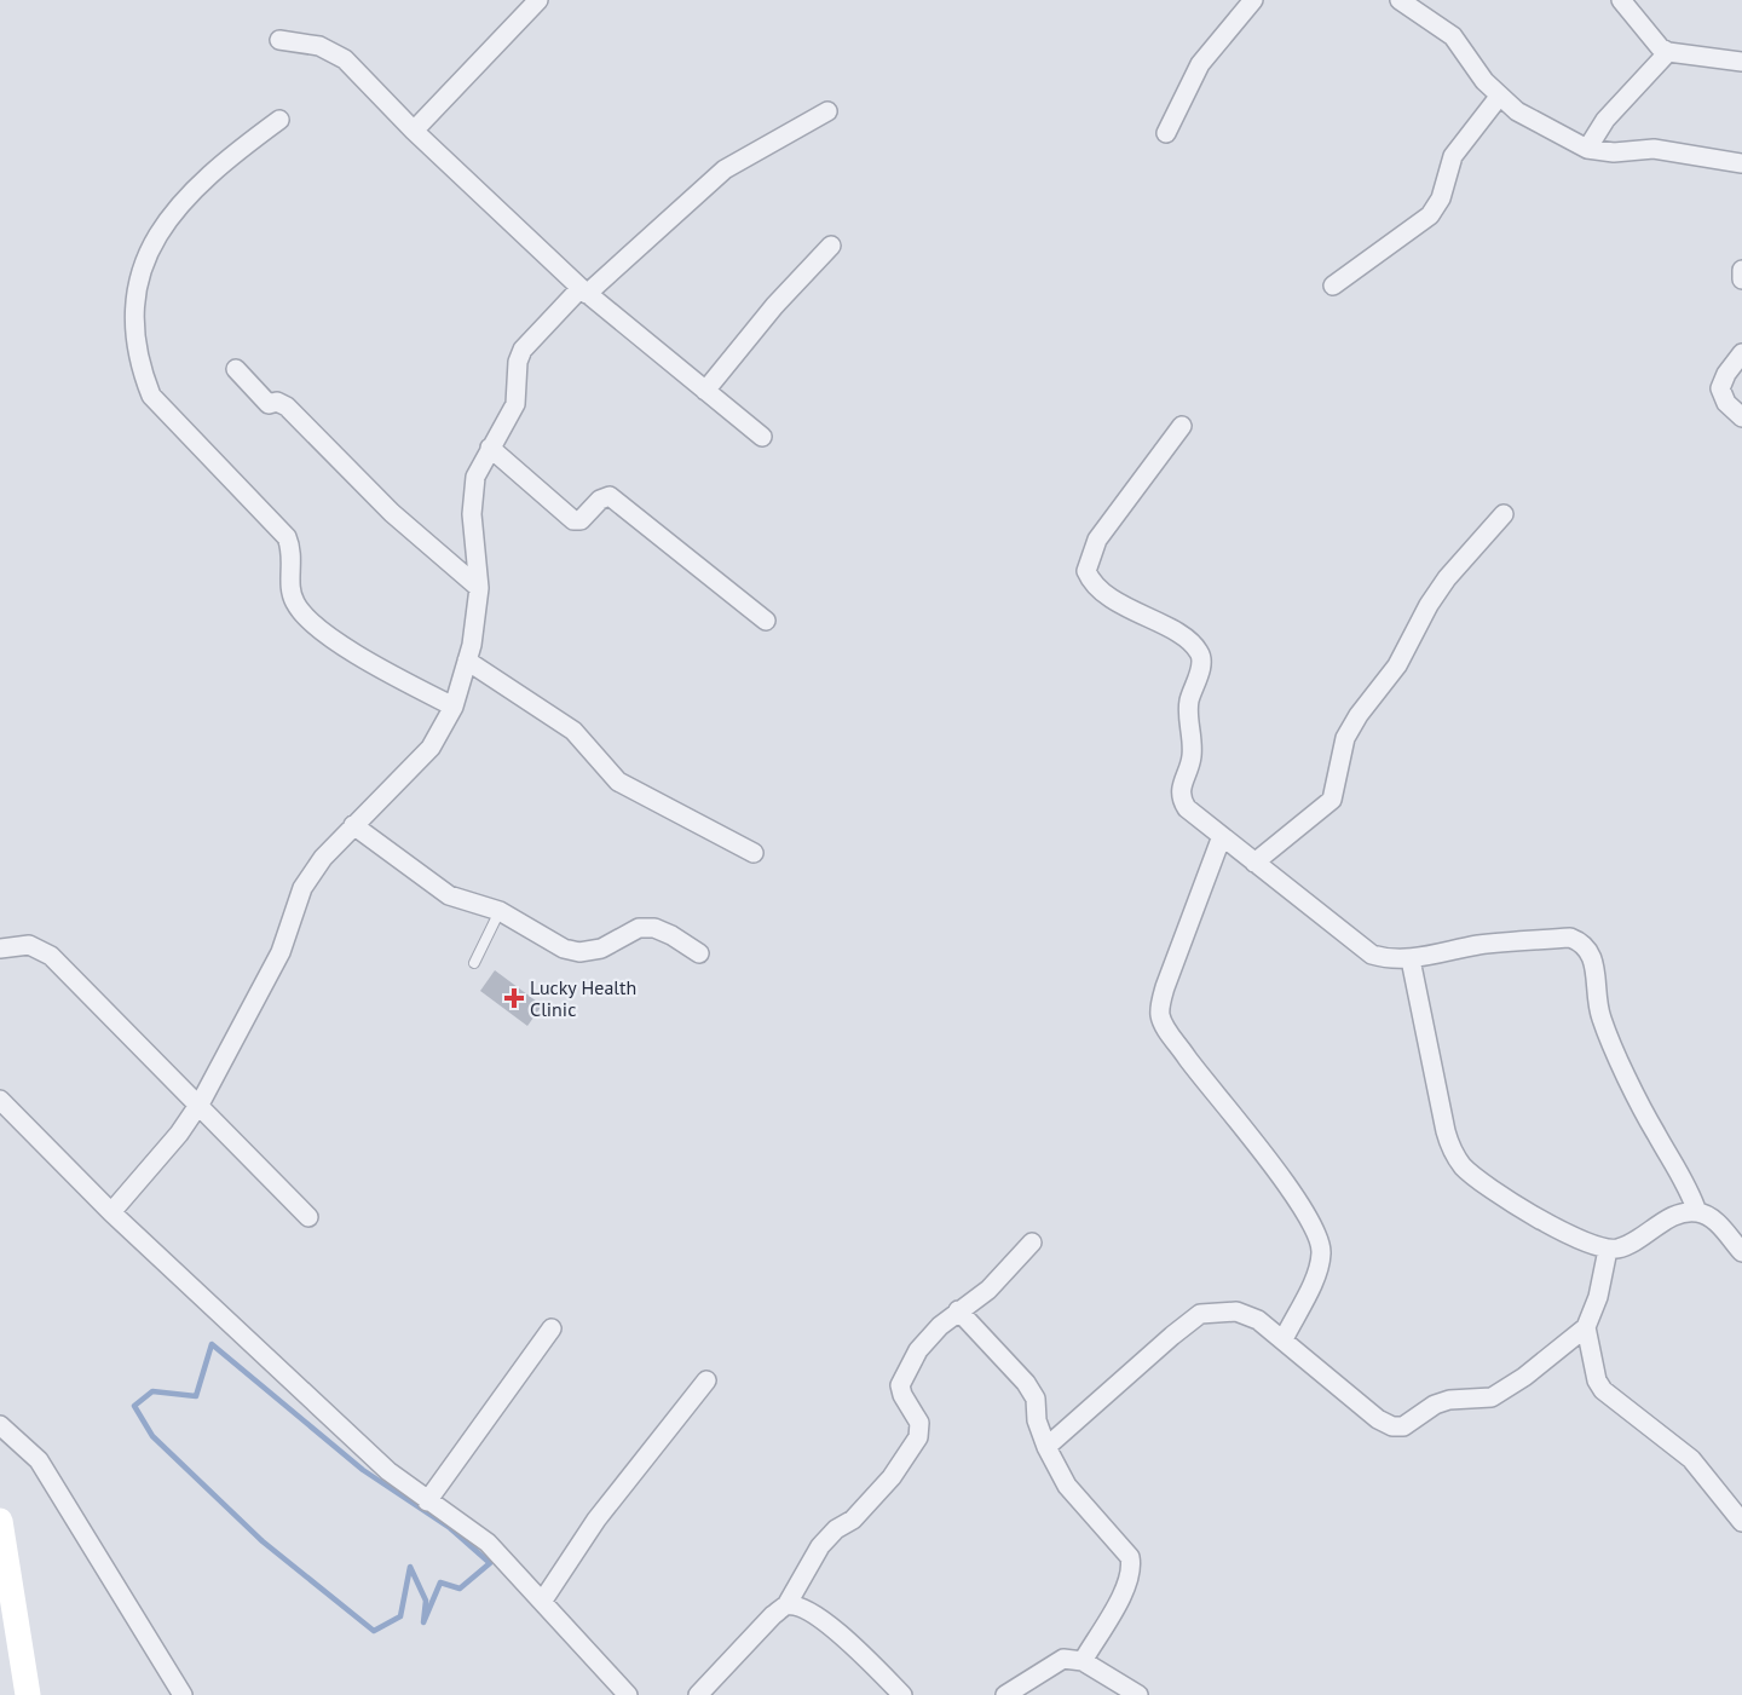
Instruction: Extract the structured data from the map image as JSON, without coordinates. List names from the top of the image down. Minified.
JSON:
{"places":{"health":["Lucky Health Clinic"]}}
